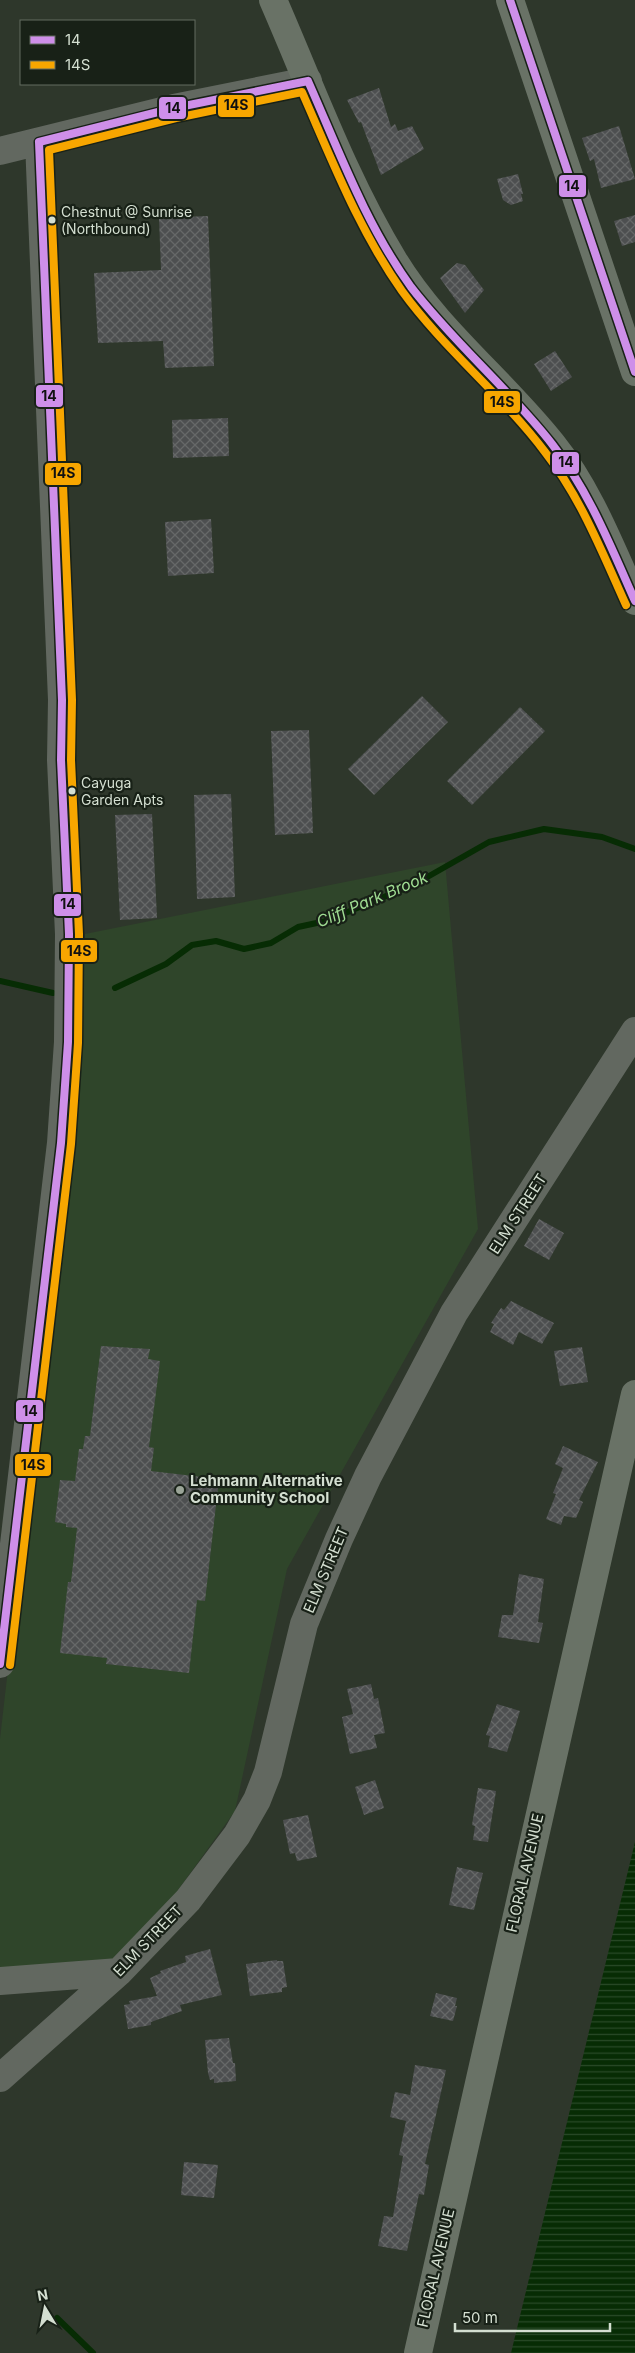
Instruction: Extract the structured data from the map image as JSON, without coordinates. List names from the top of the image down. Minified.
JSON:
{"streets":{"main road":["FLORAL AVENUE"],"street":["ELM STREET"]},"water":["Cliff Park Brook"],"places":["Chestnut @ Sunrise (Northbound)","Cayuga Garden Apts","Lehmann Alternative Community School"],"lines":["transit line 14","transit line 14S"],"legend":["14","14S"],"scale_bar":"50 m","north":"top"}
